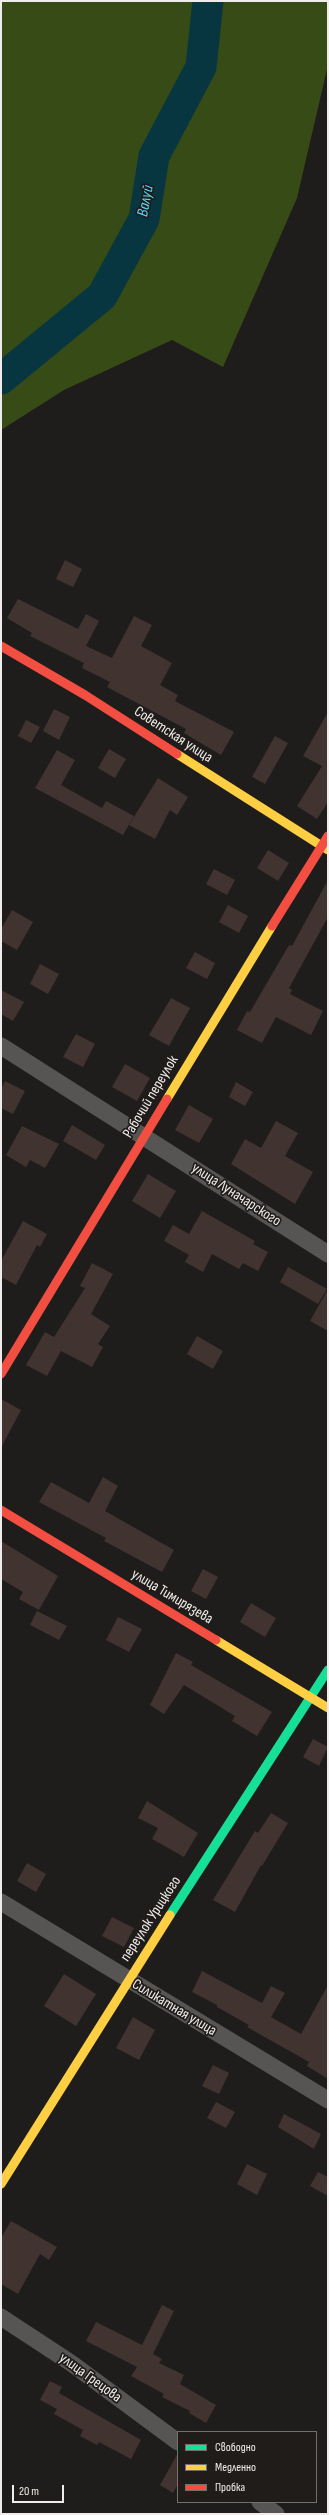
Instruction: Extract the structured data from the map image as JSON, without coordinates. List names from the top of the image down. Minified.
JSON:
{"streets":{"street":["Советская улица","Рабочий переулок","улица Луначарского","улица Тимирязева","переулок Урицкого","Силикатная улица","улица Грецова"]},"crossings":[["Советская улица","Рабочий переулок"],["Рабочий переулок","улица Луначарского"],["улица Тимирязева","переулок Урицкого"],["переулок Урицкого","Силикатная улица"]],"water":["Валуй"],"legend":["Свободно","Медленно","Пробка"],"scale_bar":"20 m"}
